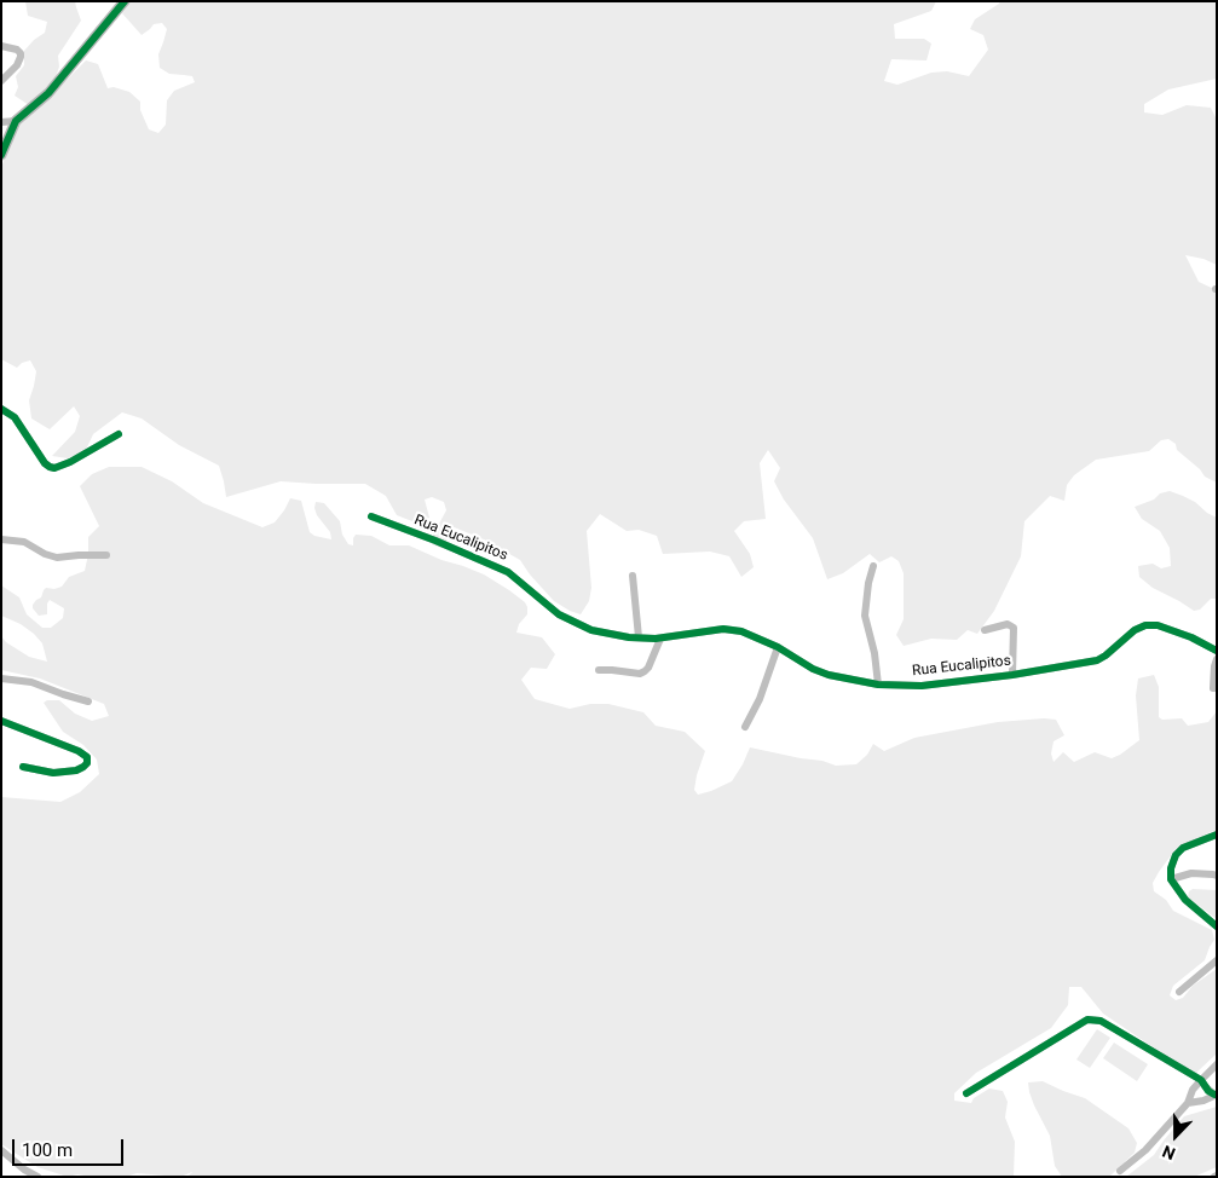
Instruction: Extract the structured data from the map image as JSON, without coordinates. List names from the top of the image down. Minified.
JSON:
{"streets":{"street":["Rua Eucalipitos"]},"scale_bar":"100 m","north":"bottom"}
